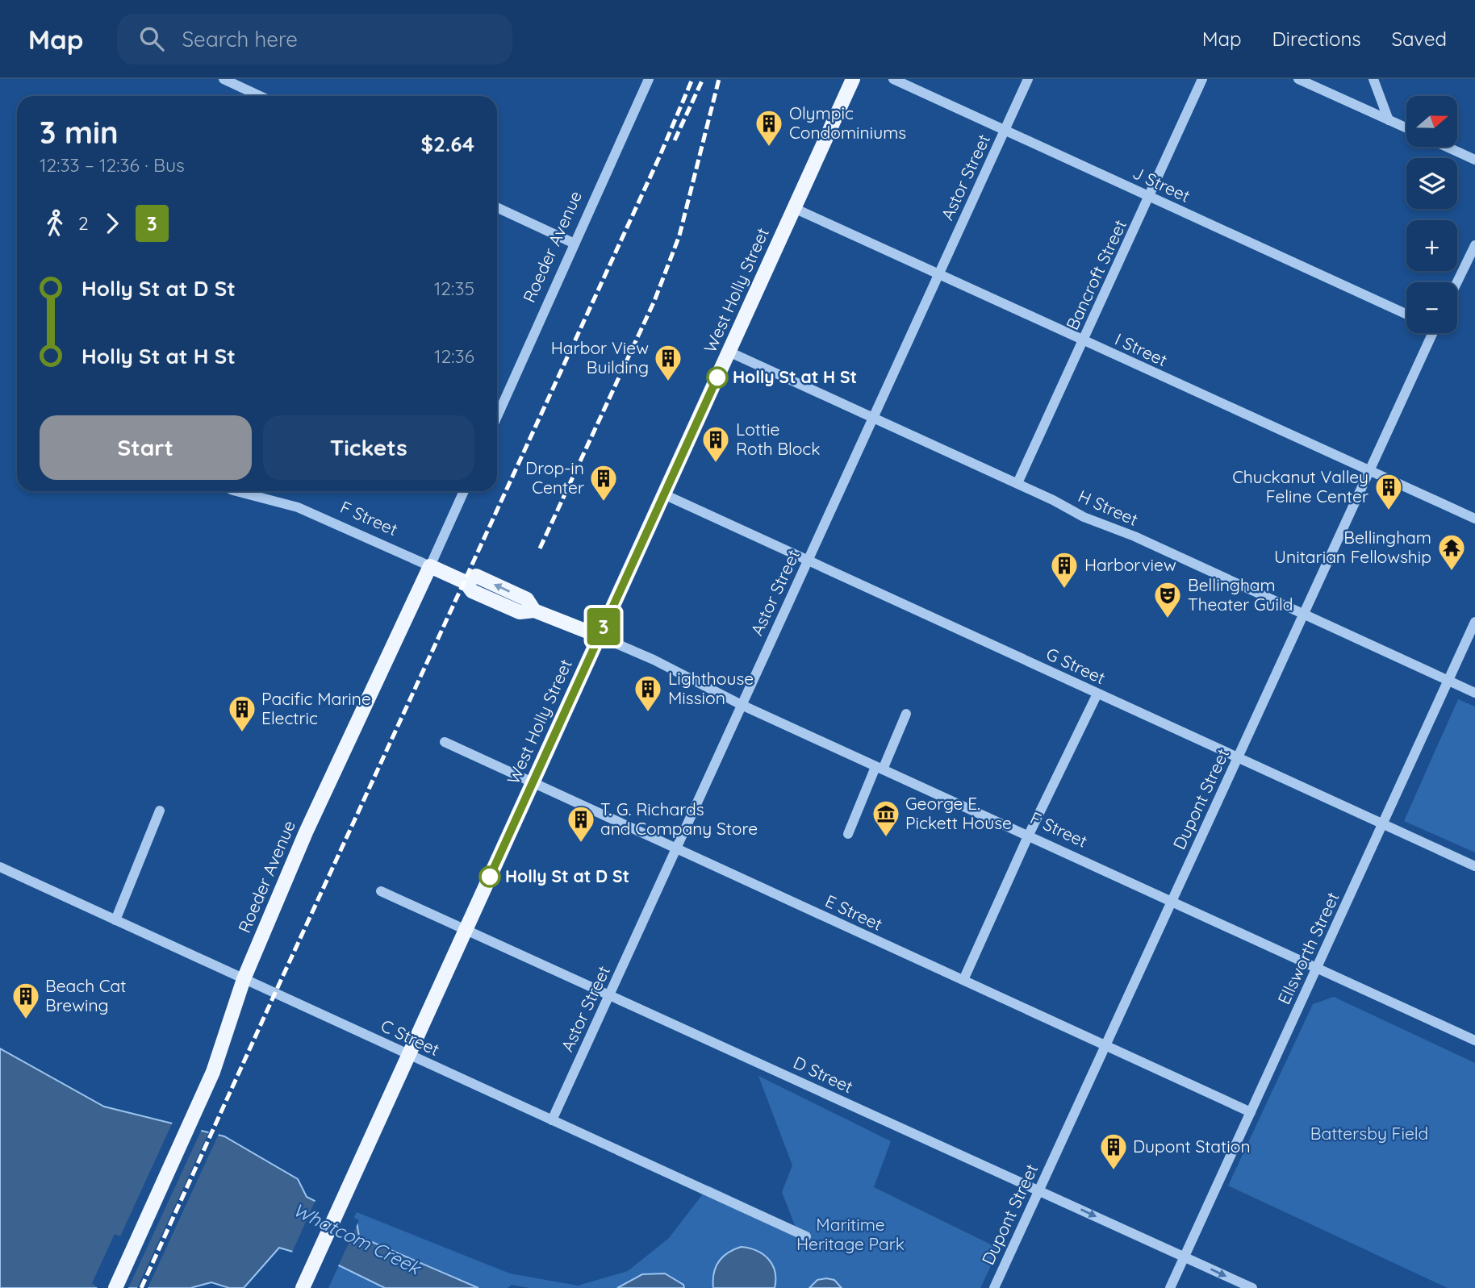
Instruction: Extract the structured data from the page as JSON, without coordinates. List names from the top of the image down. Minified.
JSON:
{"streets":{"main road":["Roeder Avenue","West Holly Street","F Street"],"street":["Astor Street","J Street","Bancroft Street","I Street","H Street","G Street","Dupont Street","E Street","Ellsworth Street","C Street","D Street"]},"crossings":[["Astor Street","J Street"],["Astor Street","I Street"],["Astor Street","H Street"],["Astor Street","F Street"],["Astor Street","G Street"],["Astor Street","E Street"],["Astor Street","C Street"],["Astor Street","D Street"],["J Street","Bancroft Street"],["Roeder Avenue","F Street"],["Roeder Avenue","C Street"],["Bancroft Street","I Street"],["Bancroft Street","H Street"],["West Holly Street","I Street"],["West Holly Street","H Street"],["West Holly Street","F Street"],["West Holly Street","G Street"],["West Holly Street","E Street"],["West Holly Street","C Street"],["West Holly Street","D Street"],["I Street","Dupont Street"],["H Street","Dupont Street"],["H Street","Ellsworth Street"],["F Street","Dupont Street"],["F Street","Ellsworth Street"],["G Street","Dupont Street"],["G Street","Ellsworth Street"],["Dupont Street","E Street"],["Dupont Street","D Street"],["E Street","Ellsworth Street"],["Ellsworth Street","D Street"]],"water":["Whatcom Creek"],"parks":["Battersby Field","Maritime Heritage Park"],"places":{"building":["Olympic Condominiums","Harbor View Building","Lottie Roth Block","Drop-in Center","Chuckanut Valley Feline Center","Harborview","Lighthouse Mission","Pacific Marine Electric","T. G. Richards and Company Store","Beach Cat Brewing","Dupont Station"],"other":["Holly St at H St","Holly St at D St"],"temple":["Bellingham Unitarian Fellowship"],"theatre":["Bellingham Theater Guild"],"museum":["George E. Pickett House"]},"lines":["bus line 3"],"north":"right","page":{"header":"Map","search":"Search here","nav":["Map","Directions","Saved"],"on_map":"3","map_buttons":["+","−"],"heading":["3 min","12:33 – 12:36 · Bus","$2.64"],"legs":["2","3"],"list":[{"name":"Holly St at D St","value":"12:35"},{"name":"Holly St at H St","value":"12:36"}],"buttons":["Start","Tickets"]}}
